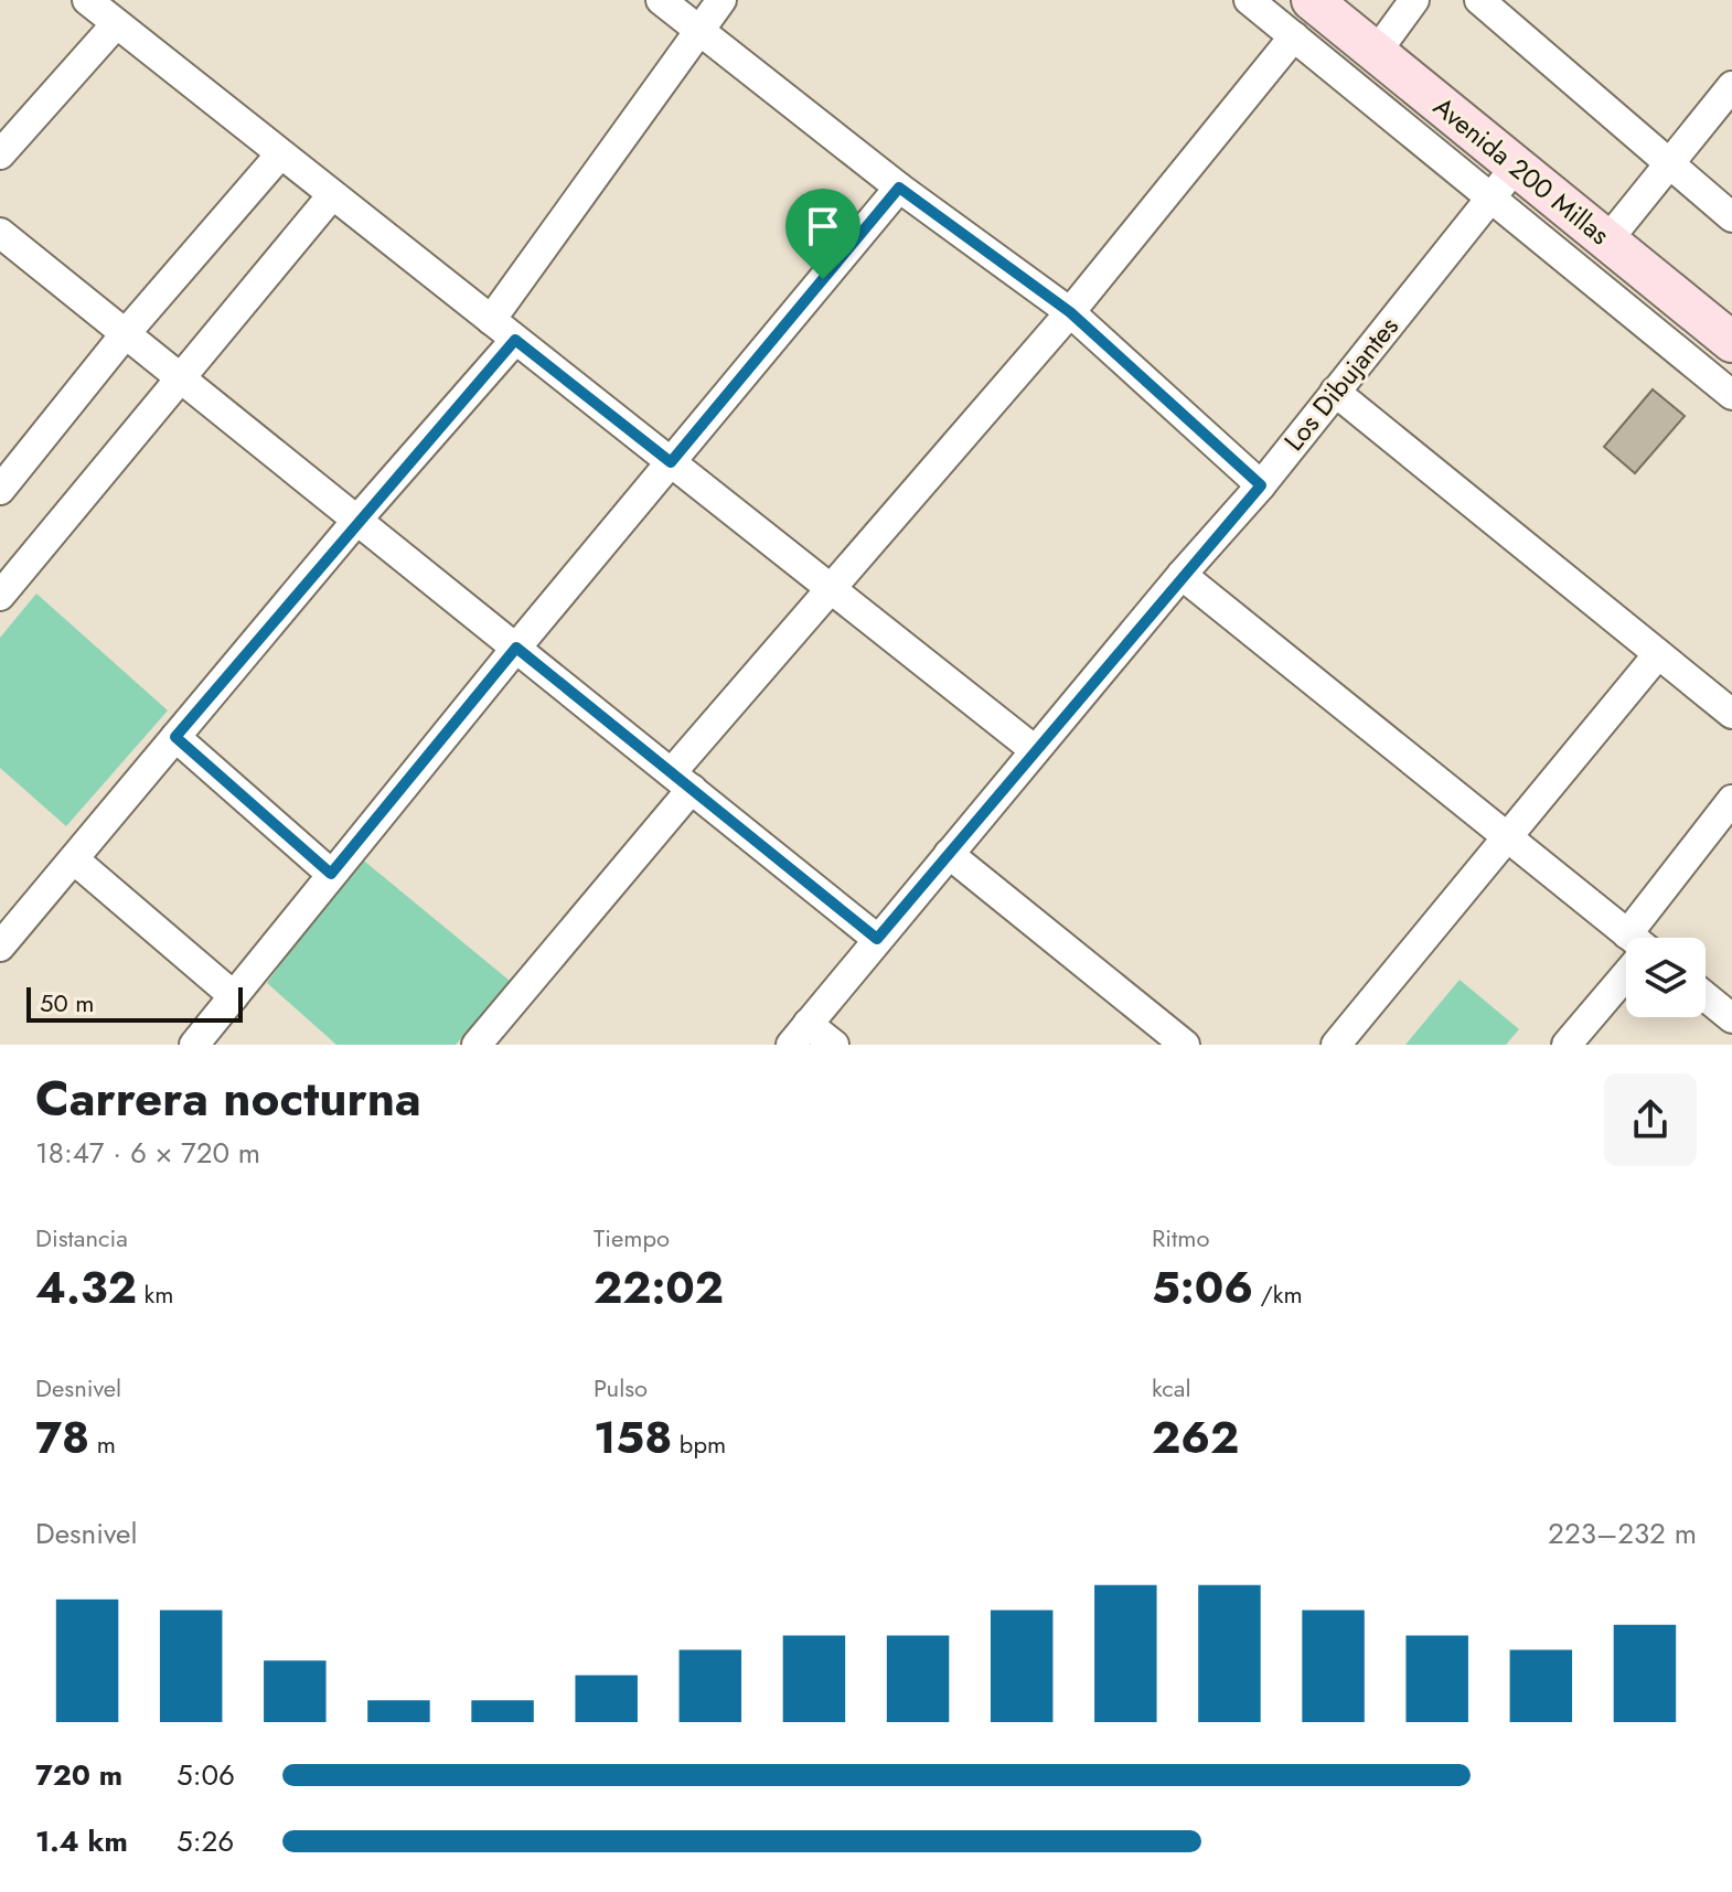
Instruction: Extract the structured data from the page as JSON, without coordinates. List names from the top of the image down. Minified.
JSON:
{"streets":{"main road":["Avenida 200 Millas"],"street":["Los Dibujantes"]},"crossings":[["Avenida 200 Millas","Los Dibujantes"]],"scale_bar":"50 m","page":{"scale":"50 m","heading":["Carrera nocturna","18:47 · 6 × 720 m"],"stats":[["Distancia","4.32 km"],["Tiempo","22:02"],["Ritmo","5:06 /km"],["Desnivel","78 m"],["Pulso","158 bpm"],["kcal","262"]],"chart":["Desnivel","223–232 m"],"list":[{"name":"720 m","note":"5:06"},{"name":"1.4 km","note":"5:26"}]}}
